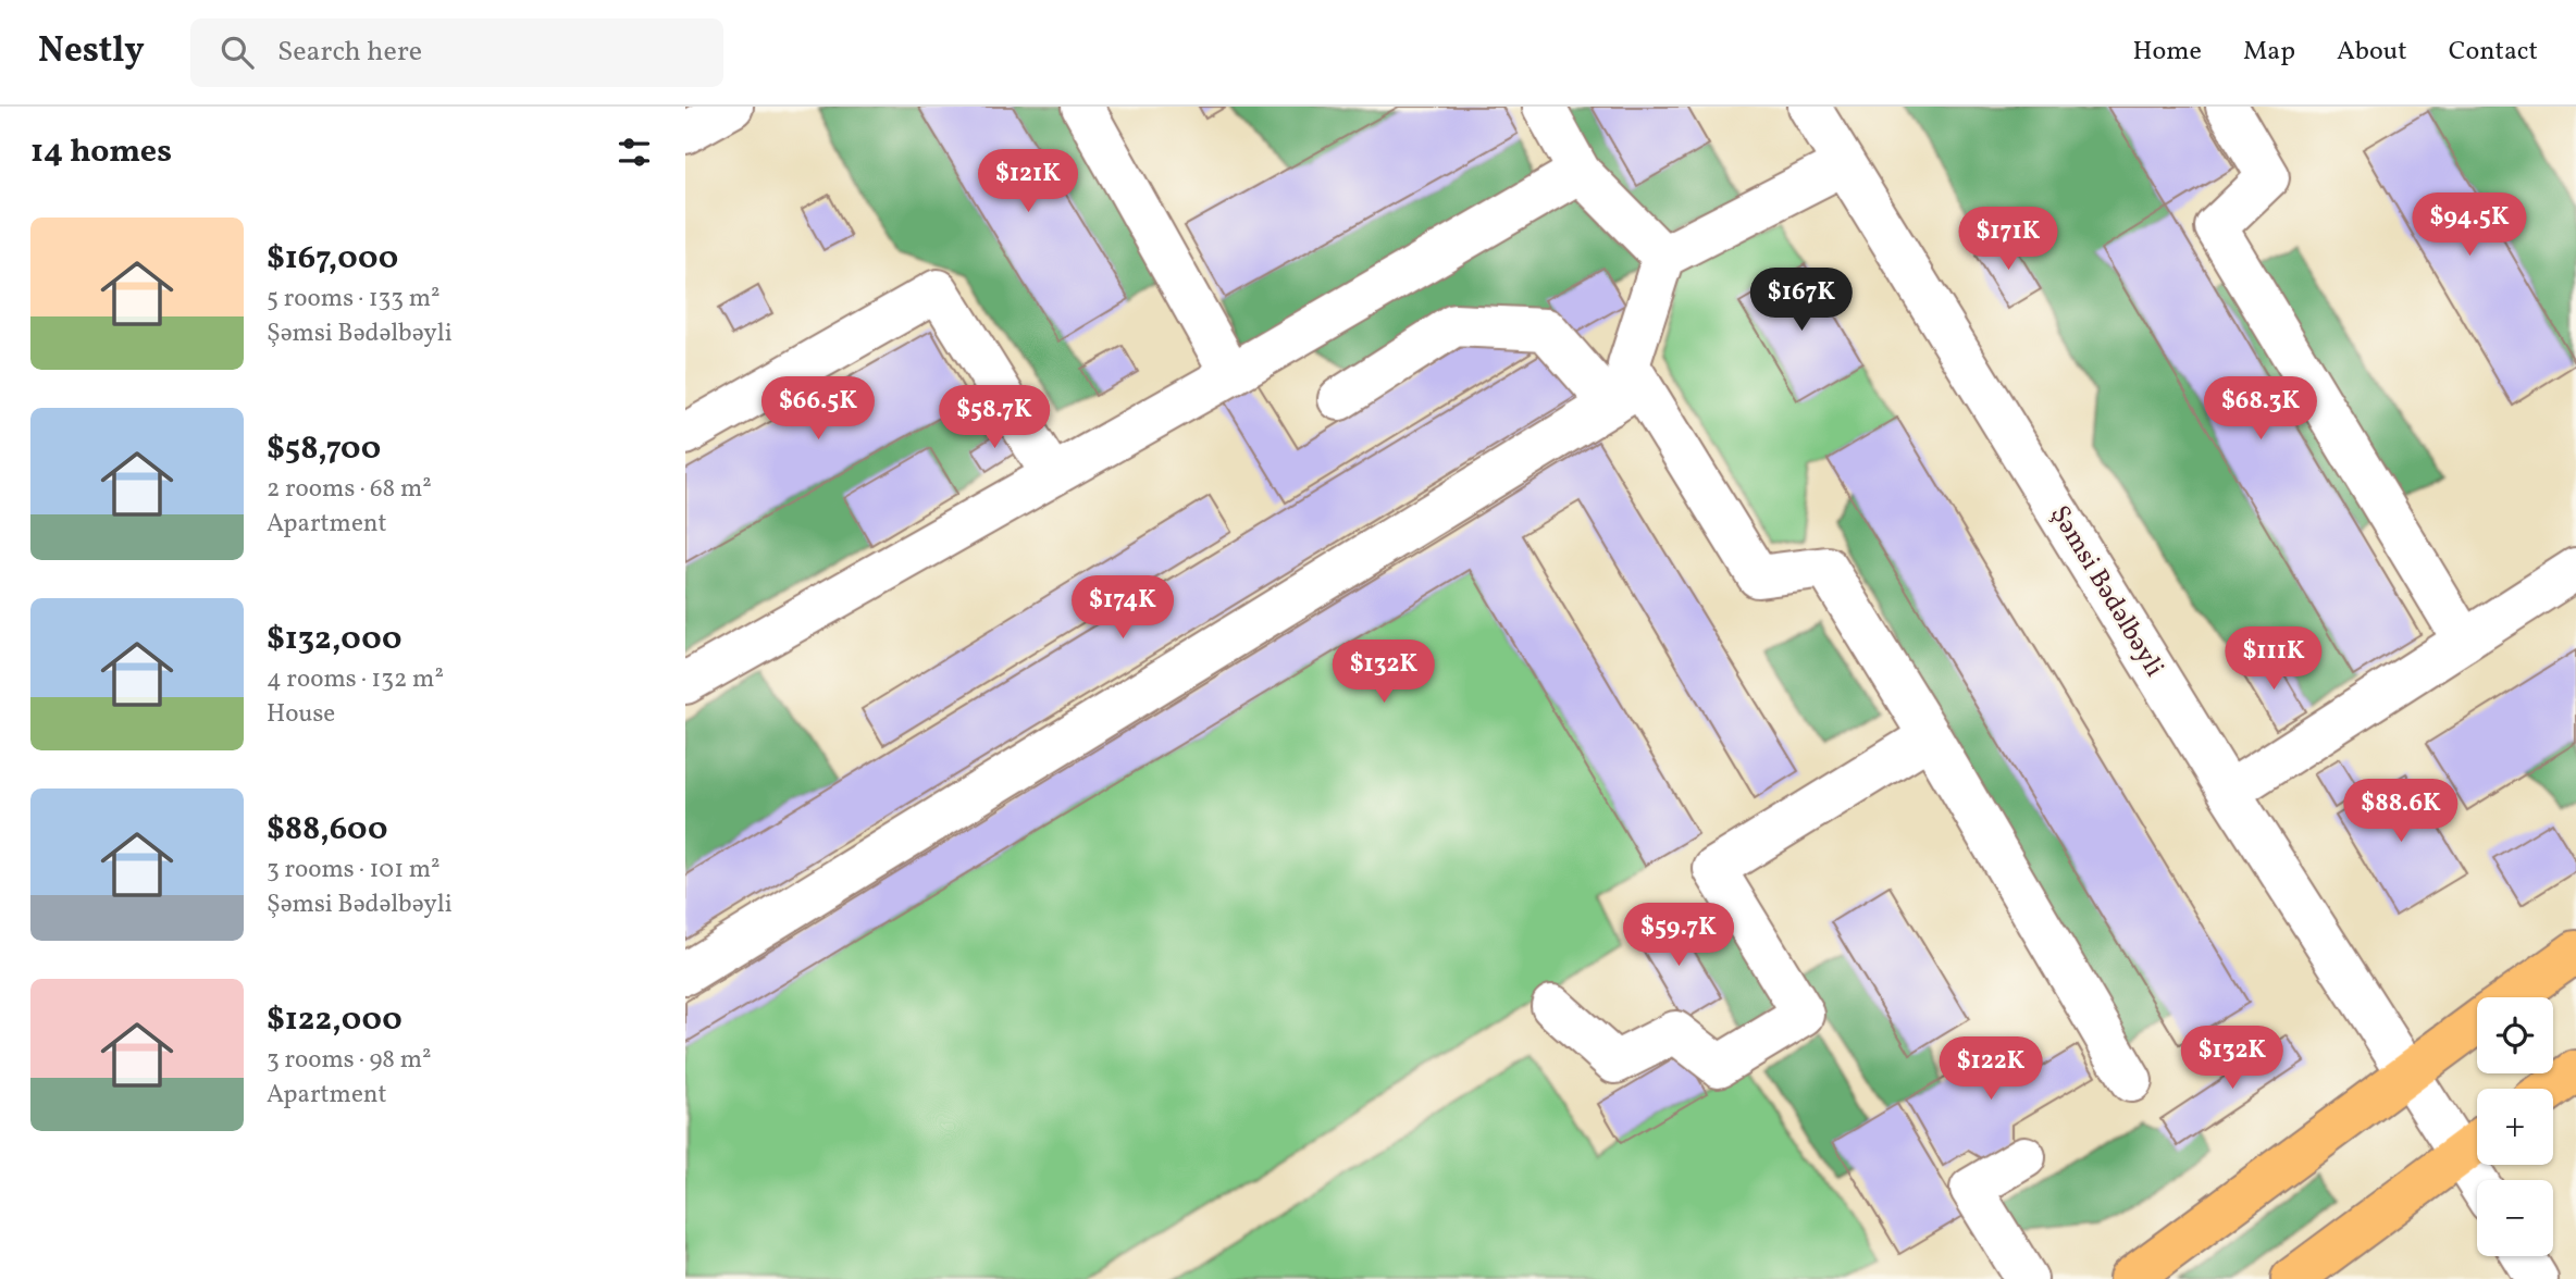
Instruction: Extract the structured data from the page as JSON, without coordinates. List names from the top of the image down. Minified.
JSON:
{"streets":{"street":["Şəmsi Bədəlbəyli"]},"page":{"header":"Nestly","search":"Search here","nav":["Home","Map","About","Contact"],"heading":"14 homes","price":["$121K","$94.5K","$171K","$167K","$66.5K","$68.3K","$58.7K","$174K","$111K","$132K","$88.6K","$59.7K","$132K","$122K"],"list":[{"name":"$167,000","note":"5 rooms · 133 m² · Şəmsi Bədəlbəyli"},{"name":"$58,700","note":"2 rooms · 68 m² · Apartment"},{"name":"$132,000","note":"4 rooms · 132 m² · House"},{"name":"$88,600","note":"3 rooms · 101 m² · Şəmsi Bədəlbəyli"},{"name":"$122,000","note":"3 rooms · 98 m² · Apartment"}],"map_buttons":["+","−"]}}
